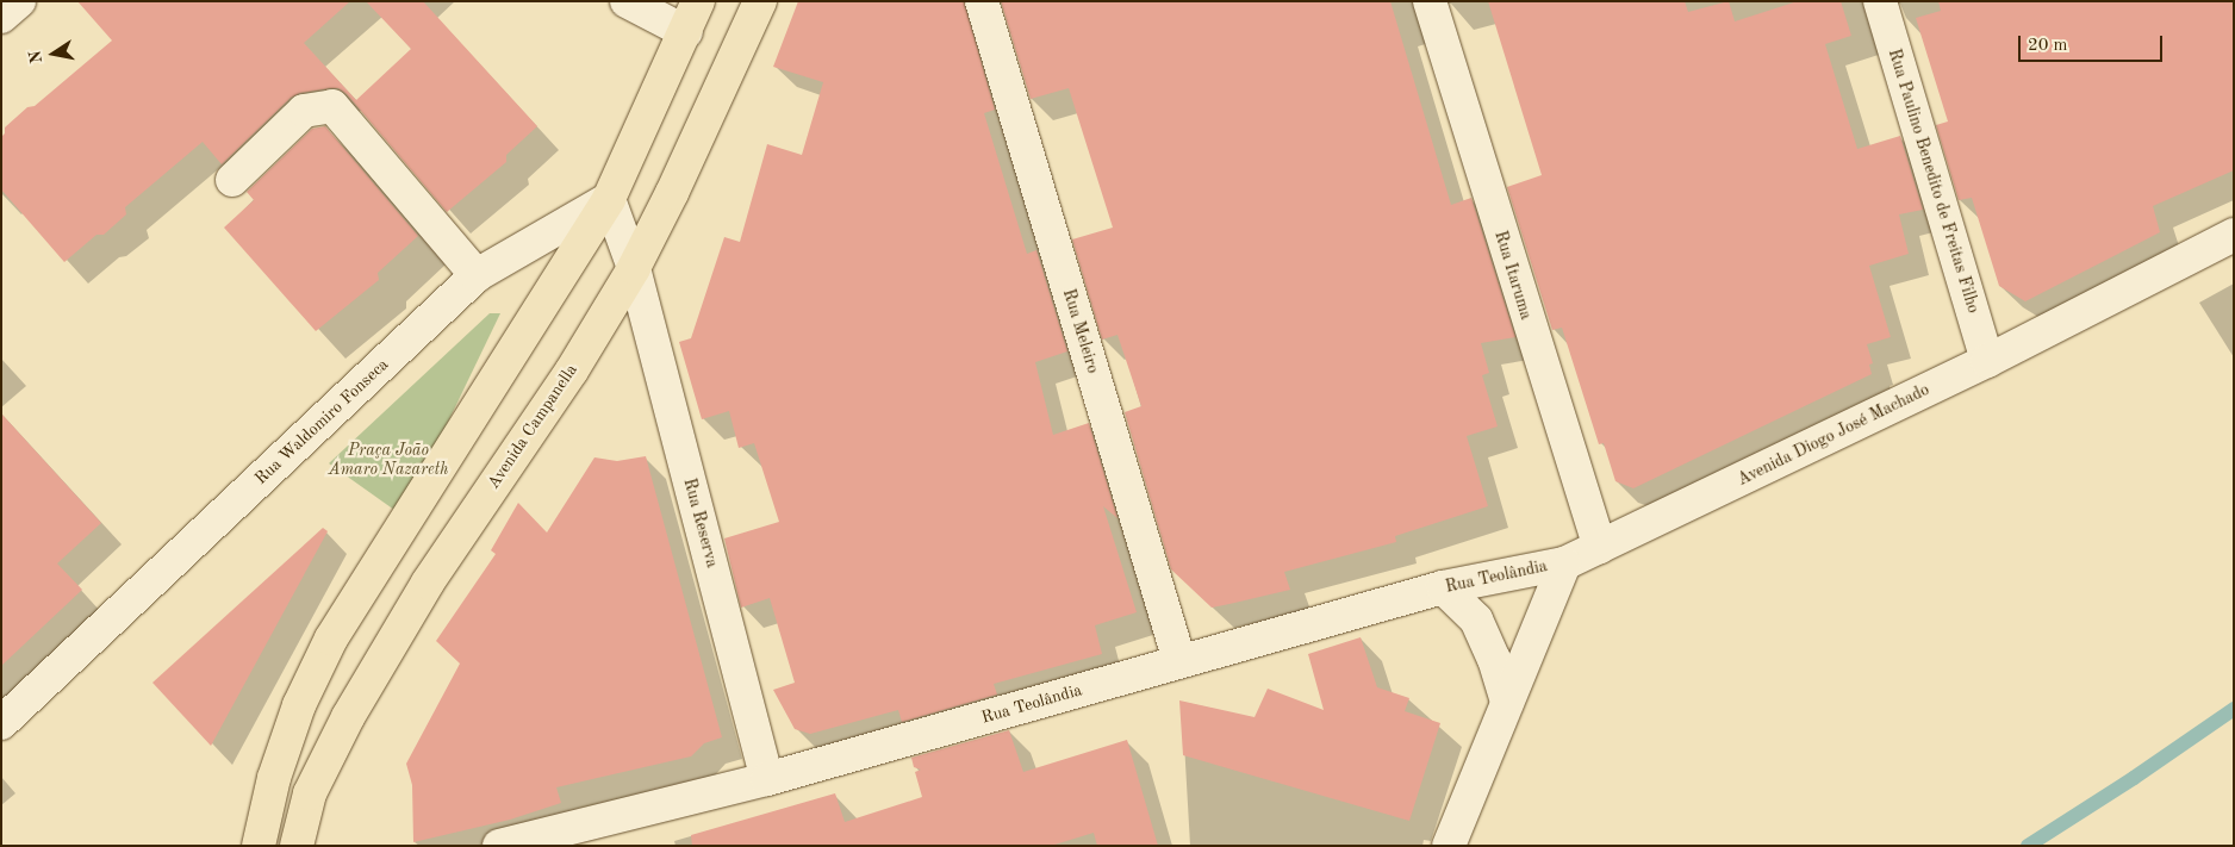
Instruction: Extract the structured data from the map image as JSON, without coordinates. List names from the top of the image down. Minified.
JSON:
{"streets":{"main road":["Avenida Campanella"],"street":["Rua Paulino Benedito de Freitas Filho","Rua Itaruma","Rua Meleiro","Rua Waldomiro Fonseca","Avenida Diogo José Machado","Rua Reserva","Rua Teolândia"]},"crossings":[["Rua Paulino Benedito de Freitas Filho","Avenida Diogo José Machado"],["Rua Itaruma","Avenida Diogo José Machado"],["Rua Meleiro","Rua Teolândia"],["Avenida Campanella","Rua Reserva"],["Avenida Diogo José Machado","Rua Teolândia"],["Rua Reserva","Rua Teolândia"]],"parks":["Praça João Amaro Nazareth"],"scale_bar":"20 m","north":"left"}
